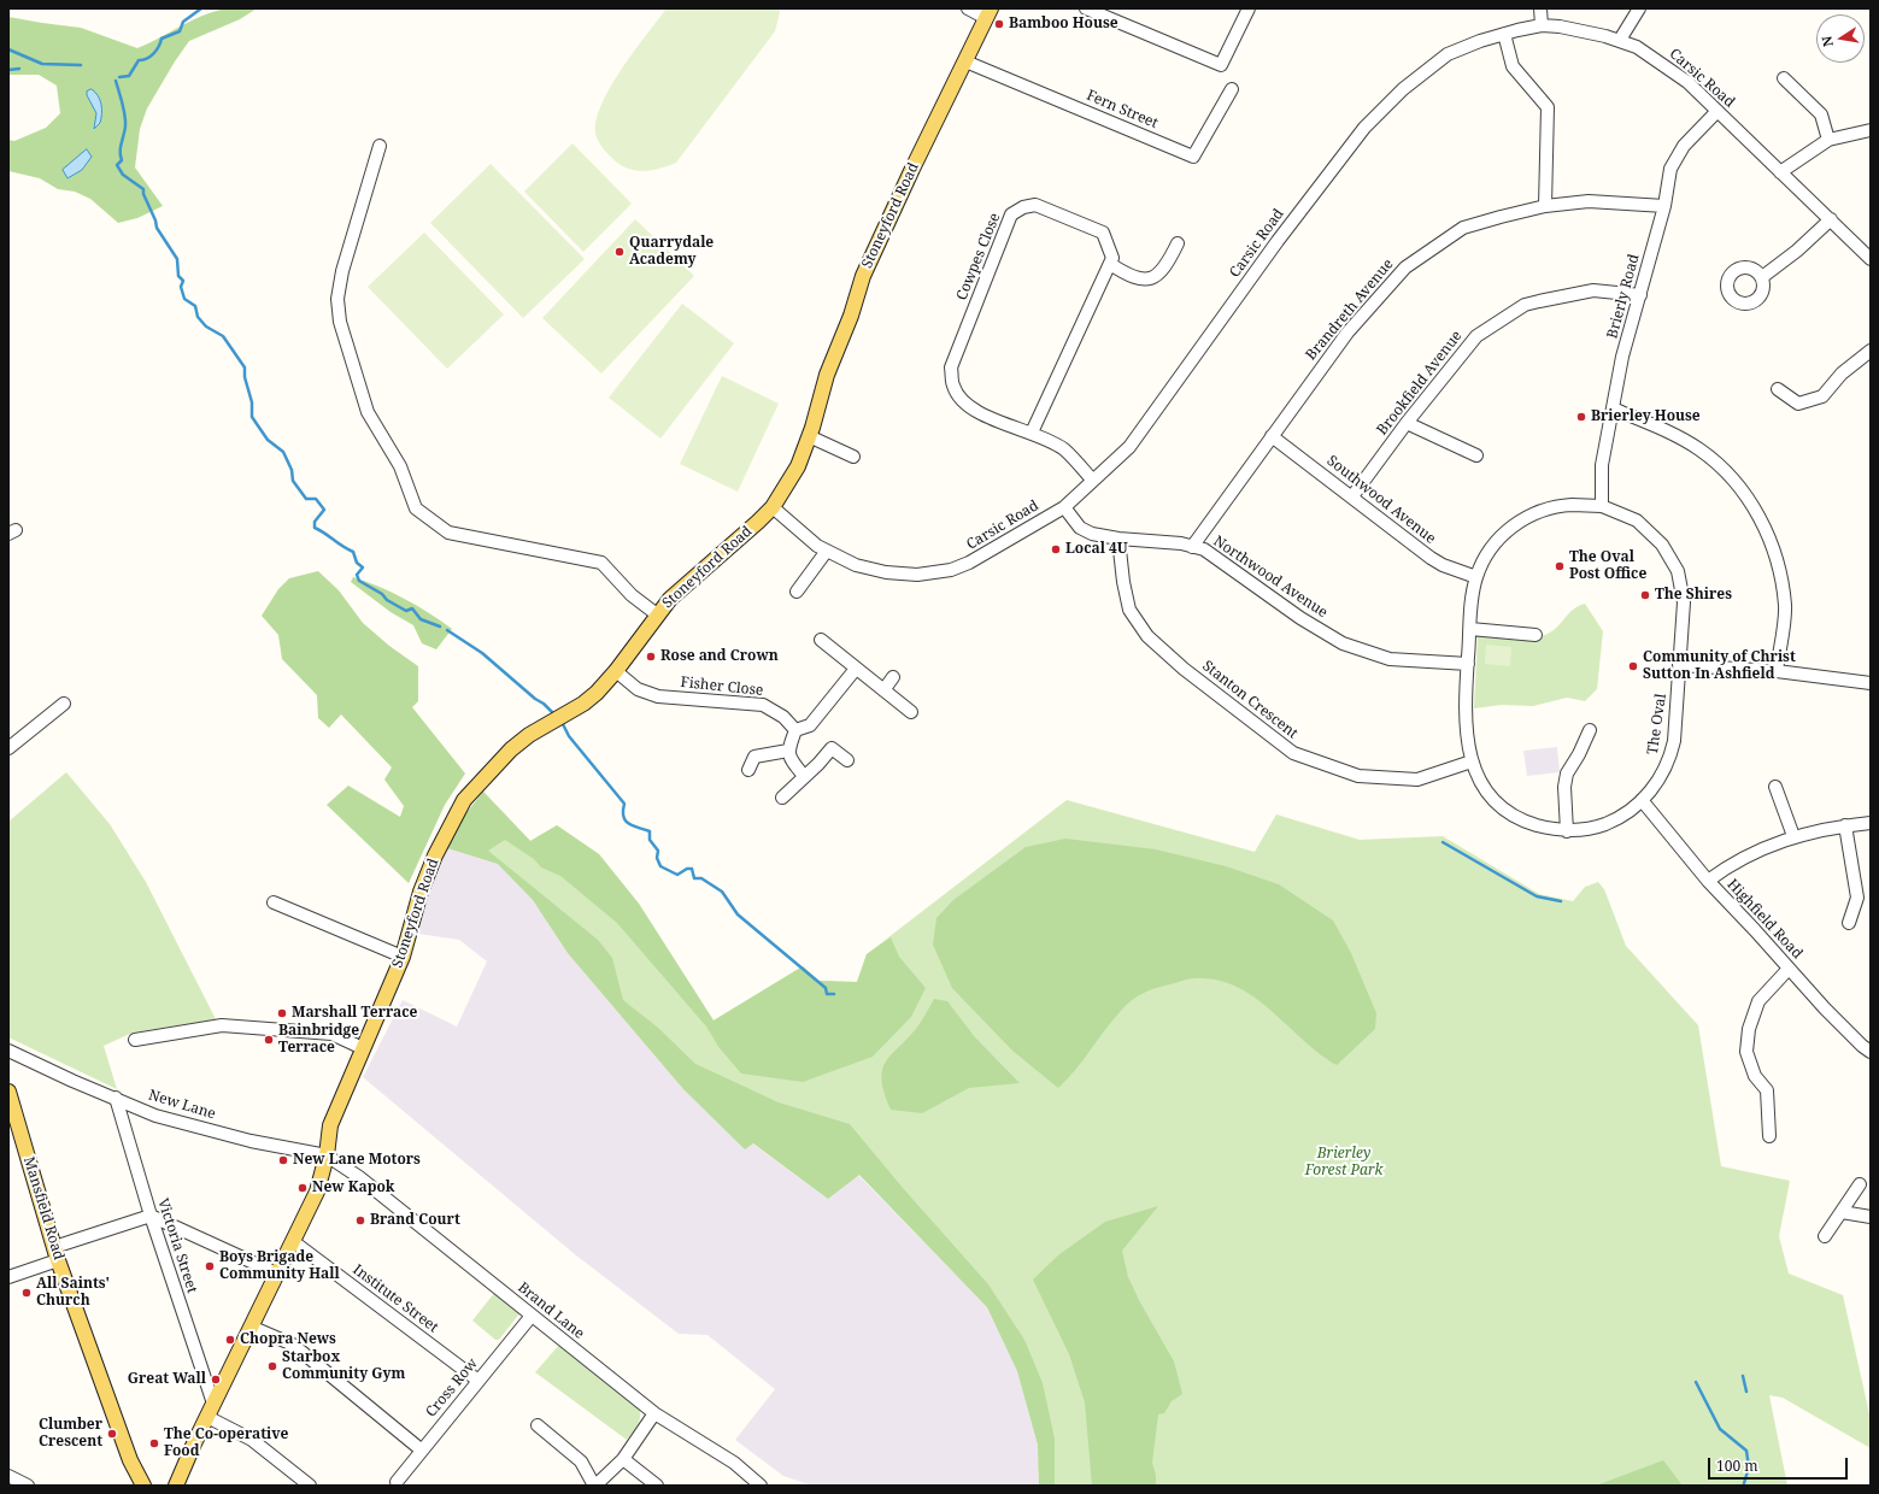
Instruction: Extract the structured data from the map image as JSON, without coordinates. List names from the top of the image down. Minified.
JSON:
{"streets":{"main road":["Stoneyford Road","Mansfield Road"],"street":["Carsic Road","Fern Street","Cowpes Close","Brierly Road","Brandreth Avenue","Brookfield Avenue","Southwood Avenue","Northwood Avenue","Fisher Close","Stanton Crescent","The Oval","Highfield Road","New Lane","Victoria Street","Institute Street","Brand Lane","Cross Row"]},"crossings":[["Carsic Road","Stoneyford Road"],["Carsic Road","Cowpes Close"],["Carsic Road","Brierly Road"],["Carsic Road","Northwood Avenue"],["Fern Street","Stoneyford Road"],["Stoneyford Road","Fisher Close"],["Stoneyford Road","New Lane"],["Stoneyford Road","Victoria Street"],["Stoneyford Road","Institute Street"],["Stoneyford Road","Brand Lane"],["Brierly Road","Brandreth Avenue"],["Brierly Road","Brookfield Avenue"],["Brierly Road","The Oval"],["Brandreth Avenue","Southwood Avenue"],["Brandreth Avenue","Northwood Avenue"],["Brookfield Avenue","Southwood Avenue"],["Southwood Avenue","The Oval"],["Northwood Avenue","Stanton Crescent"],["Northwood Avenue","The Oval"],["Stanton Crescent","The Oval"],["The Oval","Highfield Road"],["New Lane","Victoria Street"],["New Lane","Brand Lane"],["Institute Street","Cross Row"],["Brand Lane","Cross Row"]],"parks":["Brierley Forest Park"],"places":["Bamboo House","Quarrydale Academy","Brierley House","Local 4U","The Oval Post Office","The Shires","Rose and Crown","Community of Christ Sutton In Ashfield","Marshall Terrace","Bainbridge Terrace","New Lane Motors","New Kapok","Brand Court","Boys Brigade Community Hall","All Saints' Church","Chopra News","Starbox Community Gym","Great Wall","Clumber Crescent","The Co-operative Food"],"scale_bar":"100 m","north":"left"}
